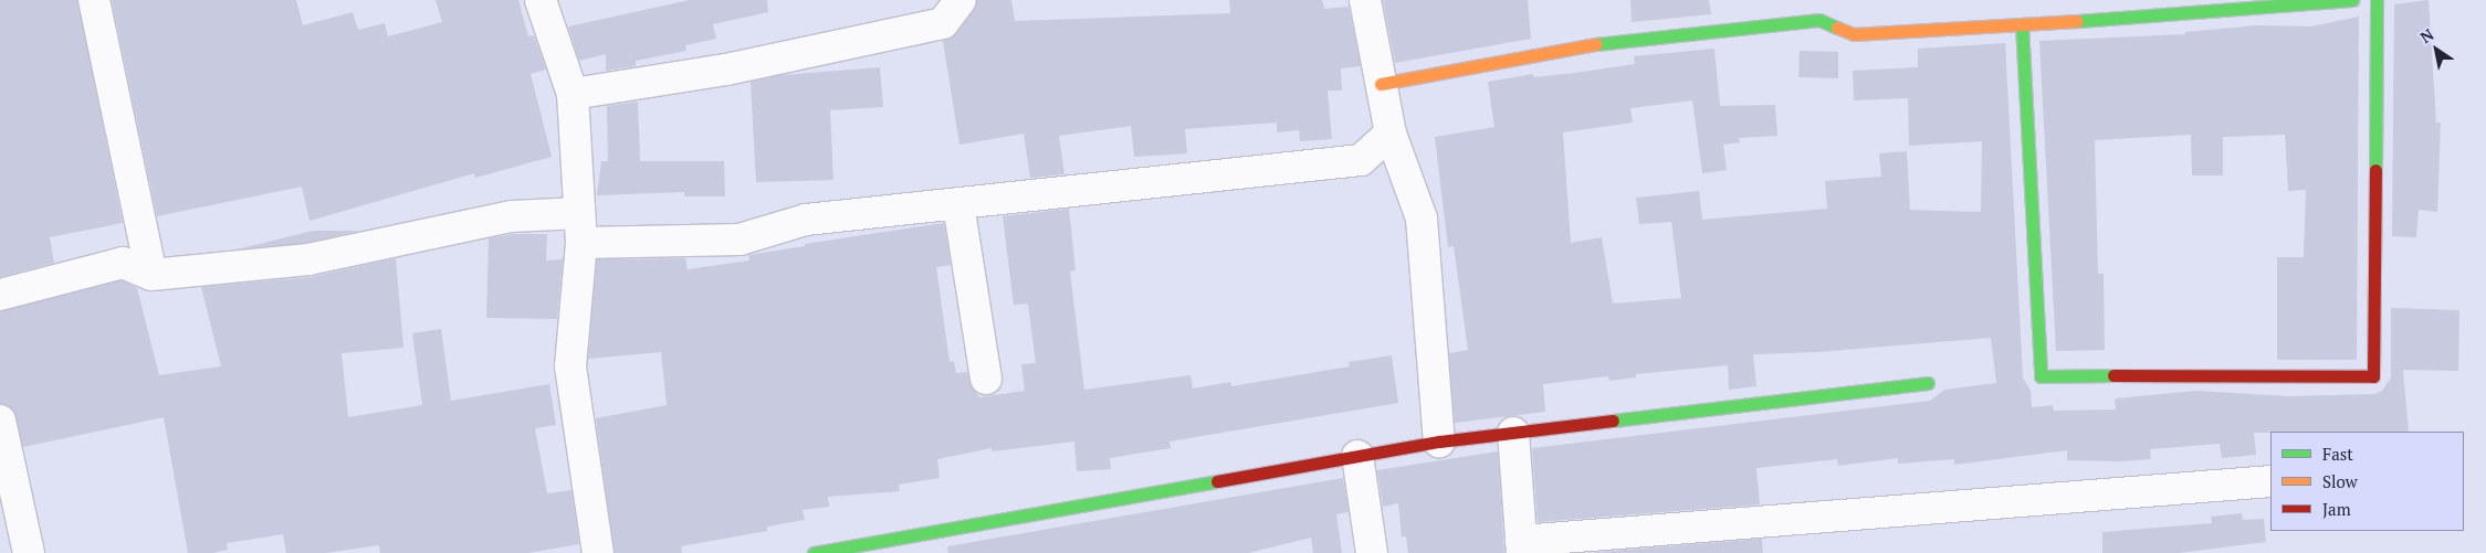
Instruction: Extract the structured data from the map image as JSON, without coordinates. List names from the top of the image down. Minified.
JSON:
{"legend":["Fast","Slow","Jam"],"north":"top left"}
